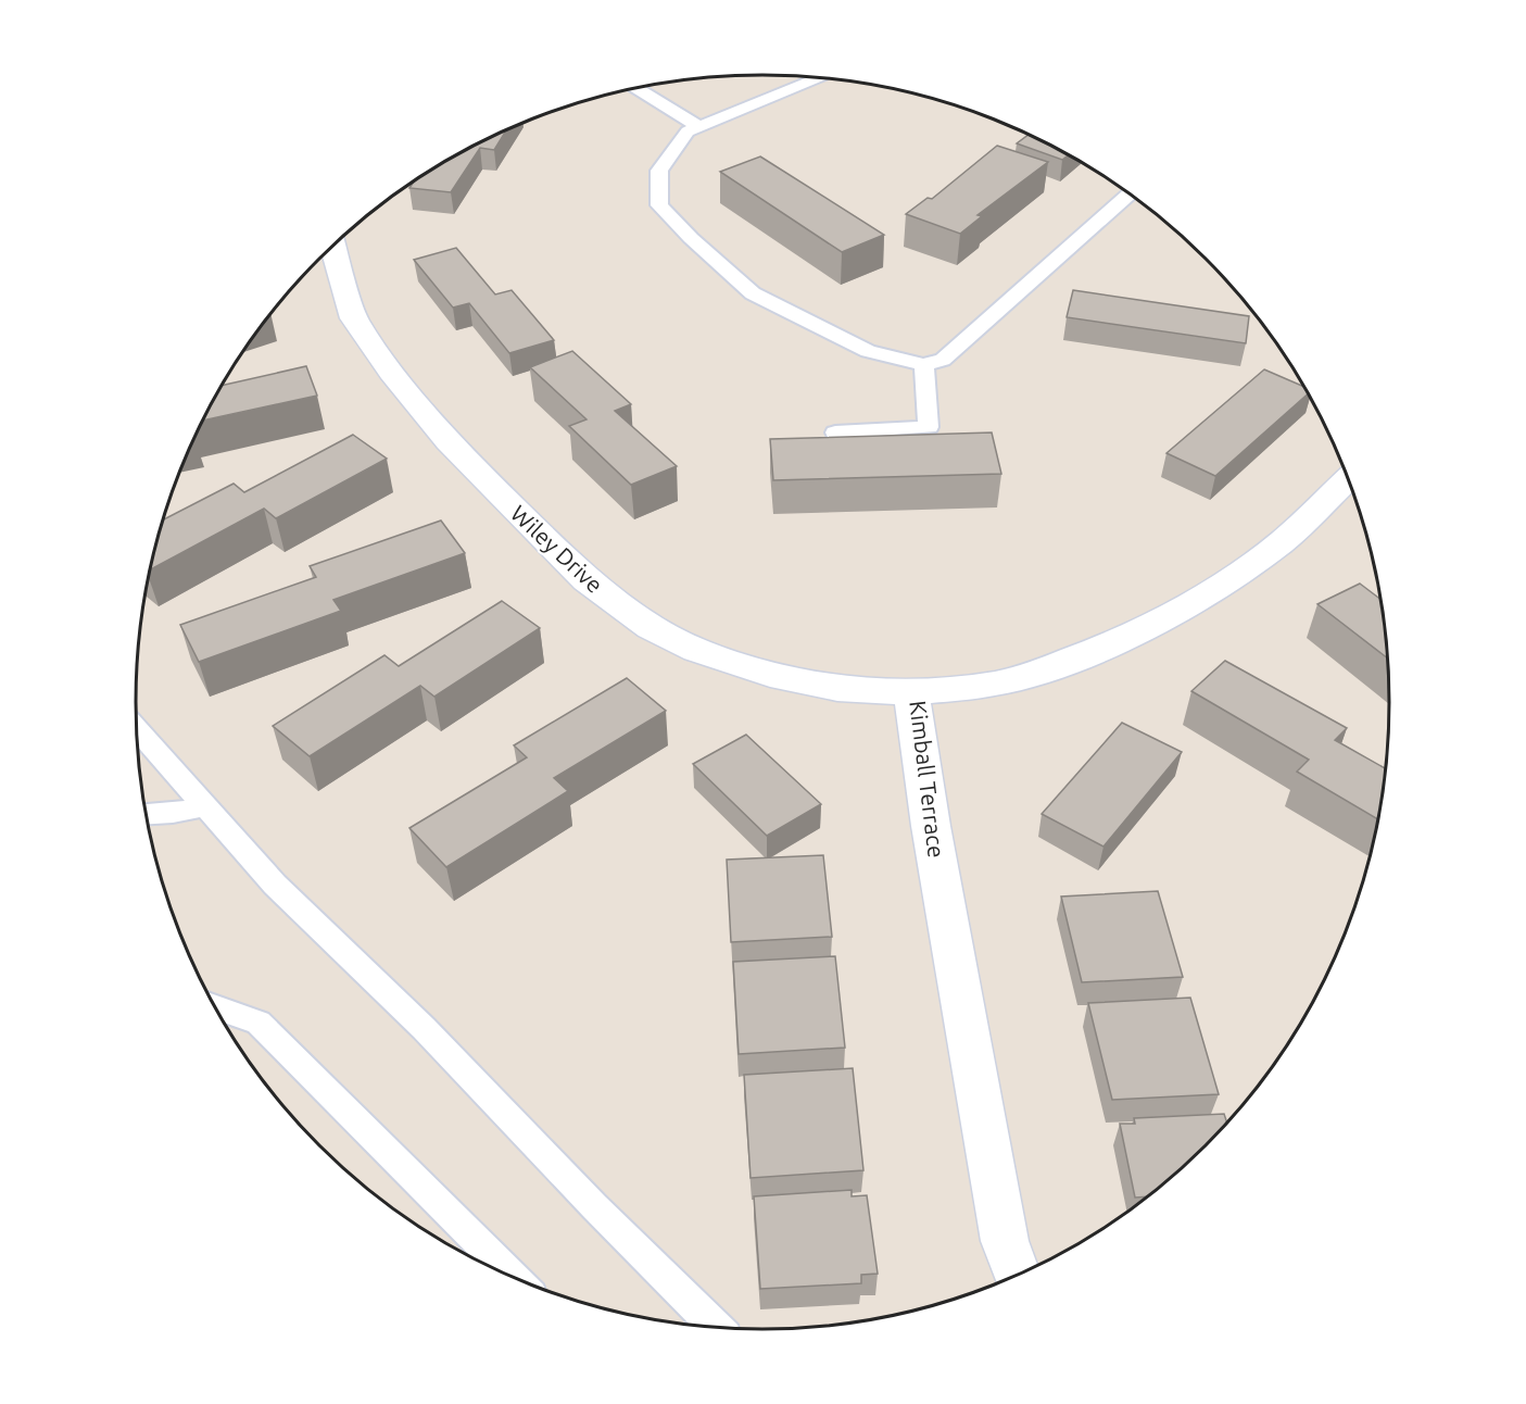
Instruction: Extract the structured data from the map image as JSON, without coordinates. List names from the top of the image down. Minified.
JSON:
{"streets":{"street":["Wiley Drive","Kimball Terrace"]},"crossings":[["Wiley Drive","Kimball Terrace"]]}
